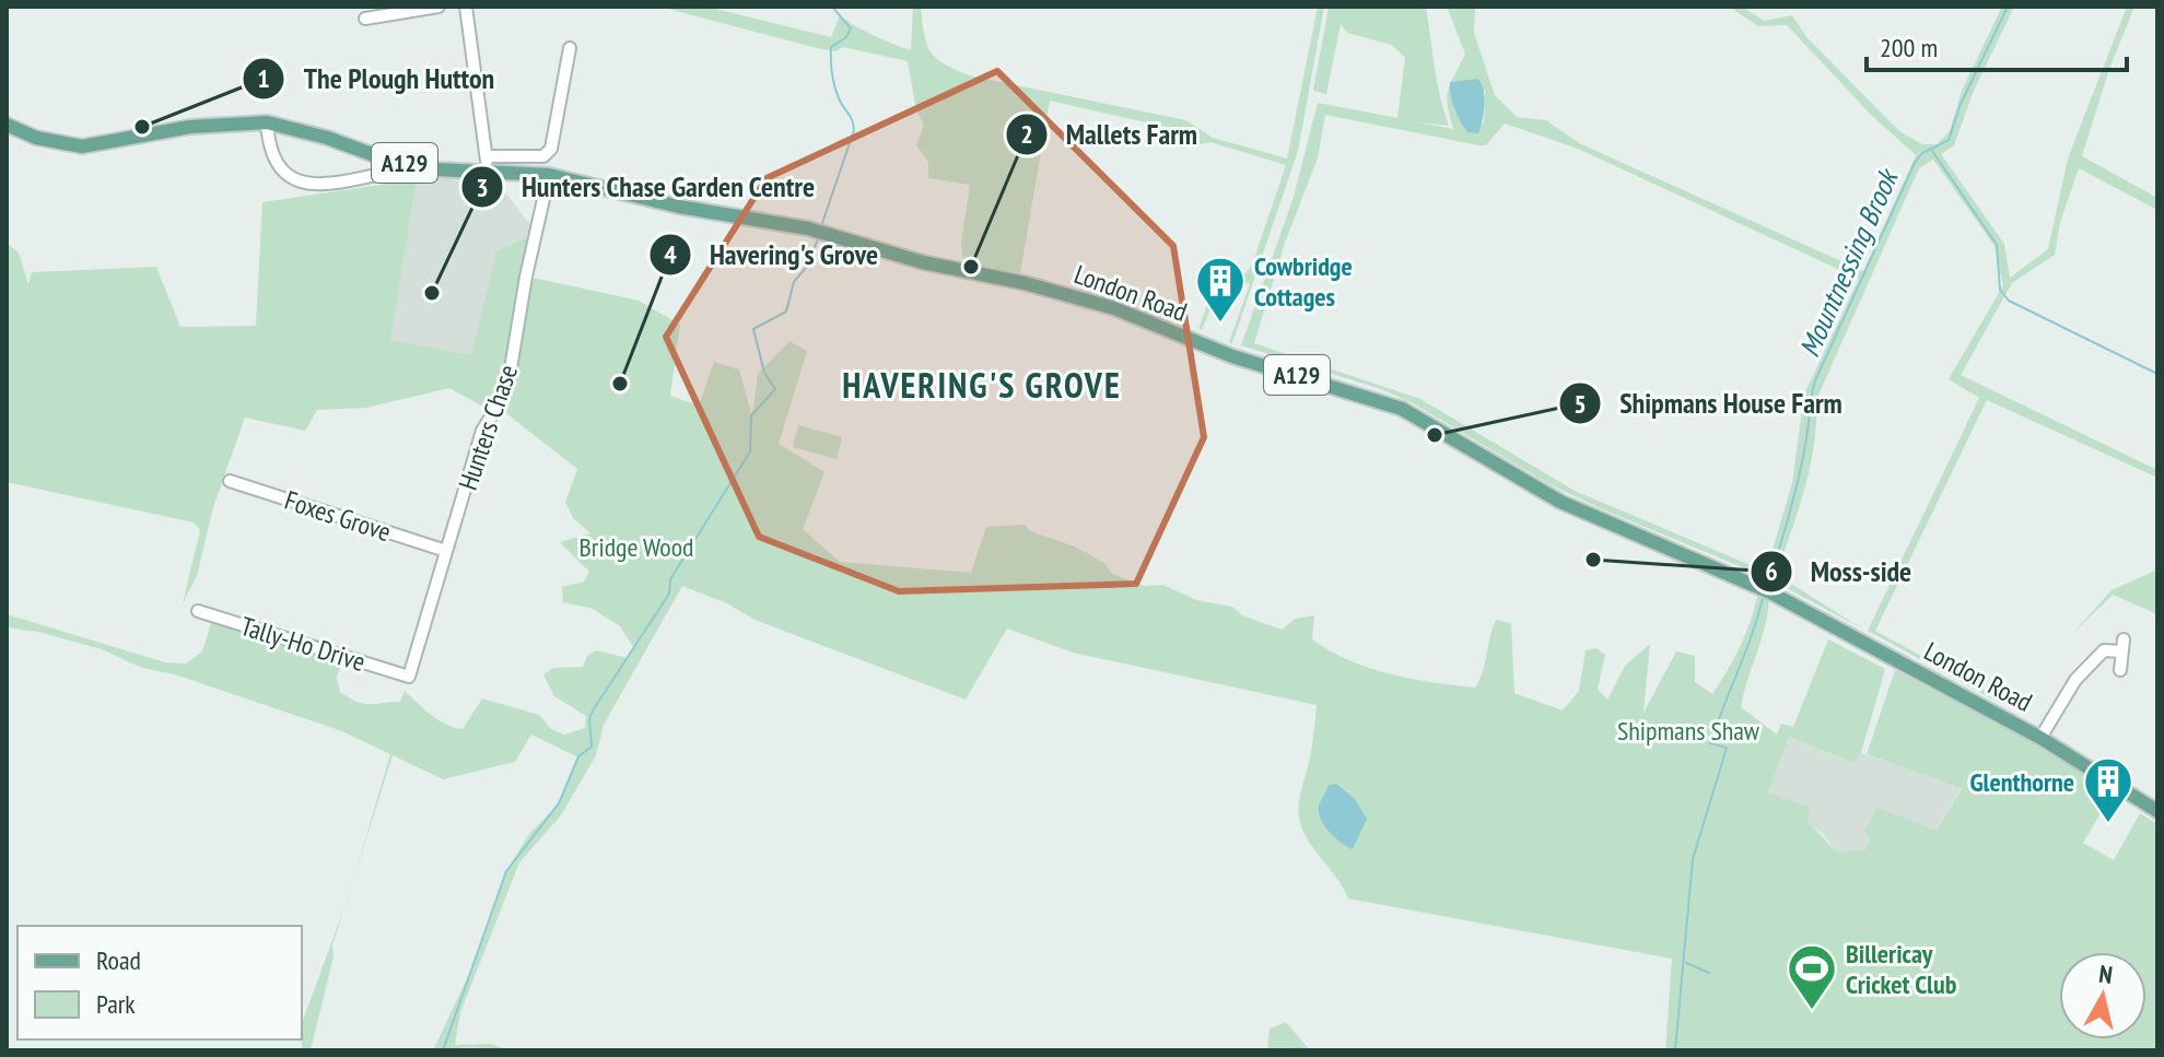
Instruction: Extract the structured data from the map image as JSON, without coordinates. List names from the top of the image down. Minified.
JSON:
{"streets":{"main road":["A129","London Road"],"street":["Hunters Chase","Foxes Grove","Tally-Ho Drive"]},"crossings":[["A129","London Road"],["A129","Hunters Chase"],["London Road","Hunters Chase"],["Hunters Chase","Foxes Grove"],["Hunters Chase","Tally-Ho Drive"]],"districts":["HAVERING'S GROVE"],"water":["Mountnessing Brook"],"parks":["Bridge Wood","Shipmans Shaw"],"places":{"other":["The Plough Hutton","Mallets Farm","Hunters Chase Garden Centre","Havering's Grove","Shipmans House Farm","Moss-side"],"building":["Cowbridge Cottages","Glenthorne"],"sports":["Billericay Cricket Club"]},"legend":["Road","Park"],"scale_bar":"200 m","north":"top"}
